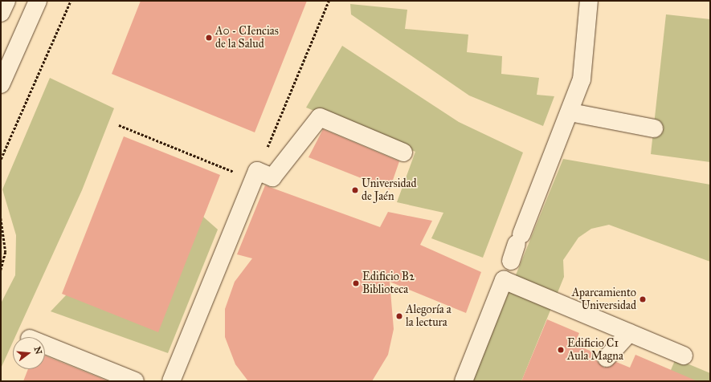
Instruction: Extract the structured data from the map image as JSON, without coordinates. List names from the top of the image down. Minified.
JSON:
{"places":["A0 - CIencias de la Salud","Universidad de Jaén","Edificio B2 Biblioteca","Aparcamiento Universidad","Alegoría a la lectura","Edificio C1 Aula Magna"],"north":"right"}
